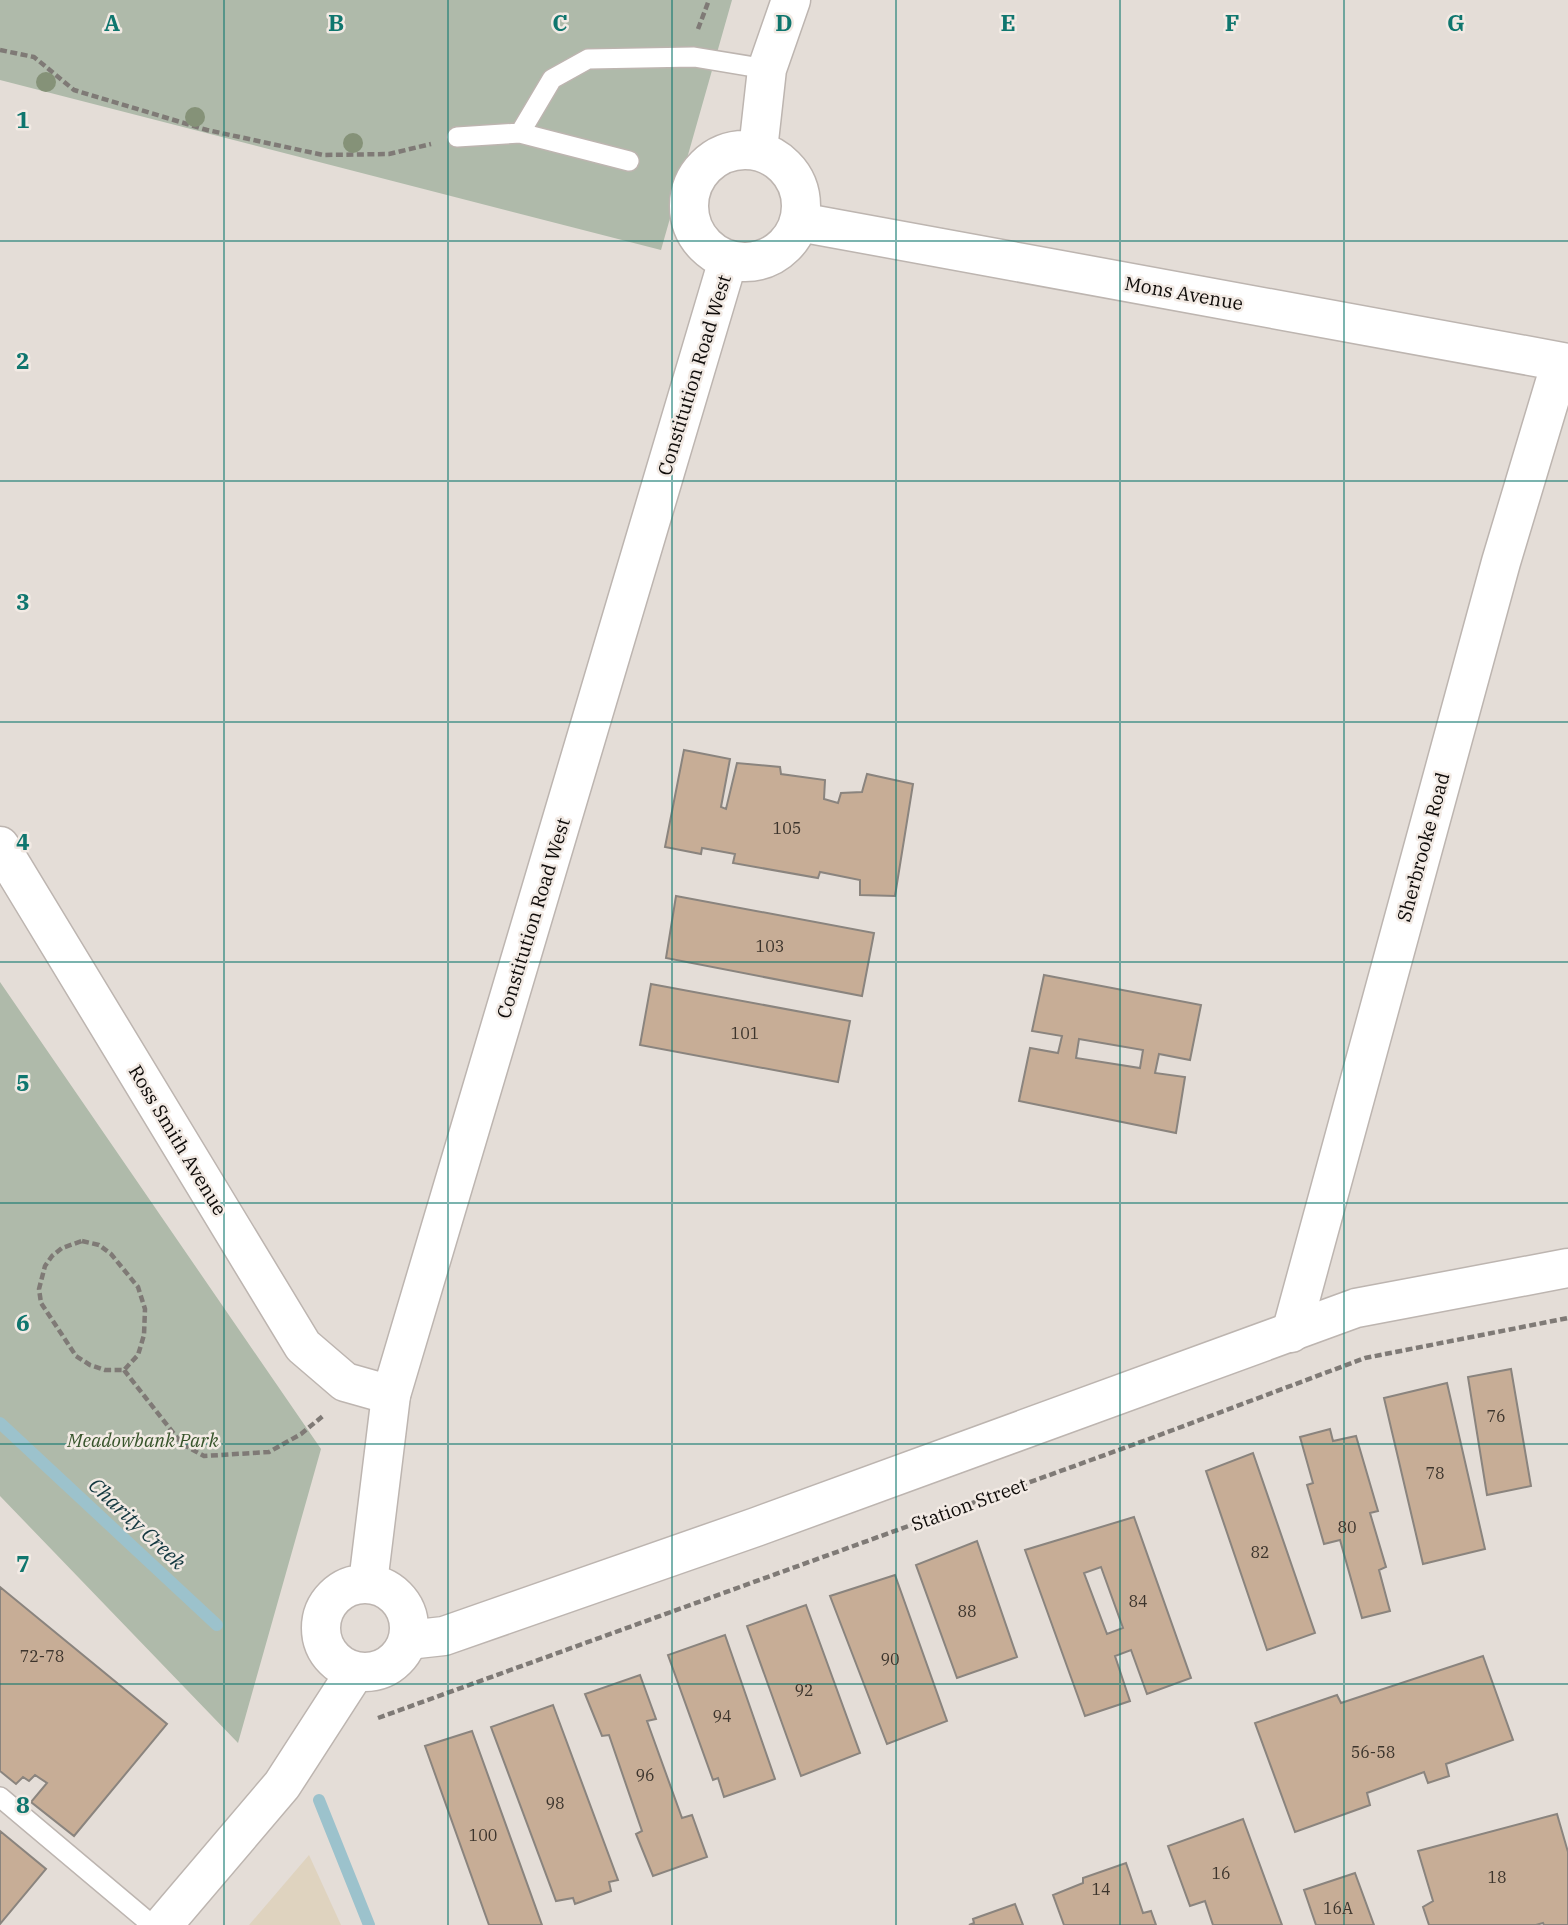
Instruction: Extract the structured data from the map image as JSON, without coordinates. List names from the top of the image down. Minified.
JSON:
{"streets":{"street":["Mons Avenue","Constitution Road West","Sherbrooke Road","Ross Smith Avenue"],"path":["Station Street"]},"crossings":[["Mons Avenue","Constitution Road West"],["Mons Avenue","Sherbrooke Road"],["Constitution Road West","Ross Smith Avenue"]],"water":["Charity Creek"],"parks":["Meadowbank Park"],"house_numbers":["105","103","101","76","78","80","82","84","88","72-78","90","92","94","56-58","96","98","100","16","18","14","16A"],"grid":{"columns":["A","B","C","D","E","F","G"],"rows":["1","2","3","4","5","6","7","8"]}}
